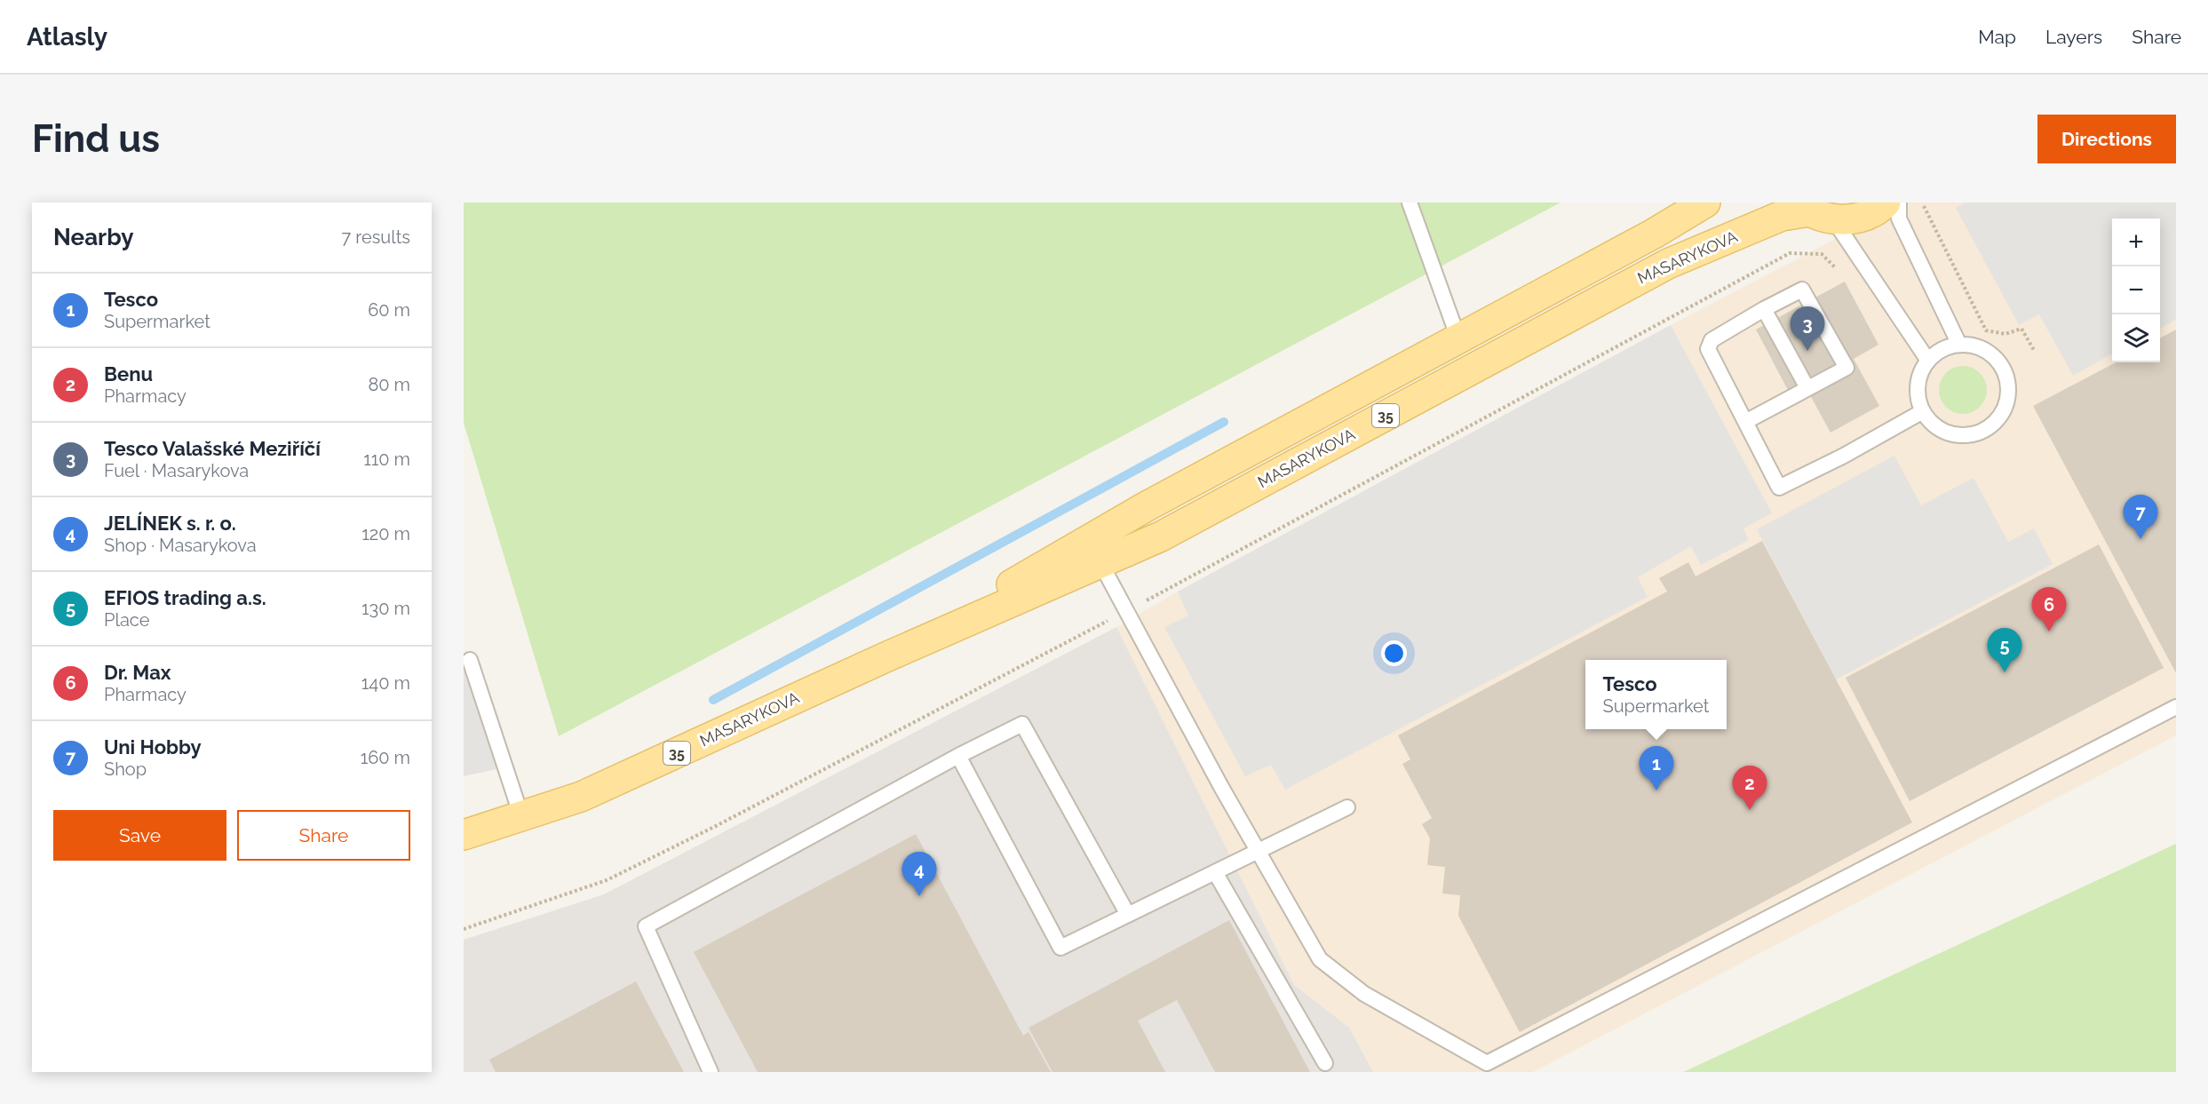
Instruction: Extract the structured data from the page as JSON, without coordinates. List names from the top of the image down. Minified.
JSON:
{"streets":{"main road":["MASARYKOVA","35"]},"page":{"header":"Atlasly","nav":["Map","Layers","Share"],"buttons":["Directions",["Save","Share"]],"title":"Find us","heading":["Nearby","7 results"],"map_buttons":["+","−"],"list":[{"mark":"1","name":"Tesco","note":"Supermarket","value":"60 m"},{"mark":"2","name":"Benu","note":"Pharmacy","value":"80 m"},{"mark":"3","name":"Tesco Valašské Meziříčí","note":"Fuel · Masarykova","value":"110 m"},{"mark":"4","name":"JELÍNEK s. r. o.","note":"Shop · Masarykova","value":"120 m"},{"mark":"5","name":"EFIOS trading a.s.","note":"Place","value":"130 m"},{"mark":"6","name":"Dr. Max","note":"Pharmacy","value":"140 m"},{"mark":"7","name":"Uni Hobby","note":"Shop","value":"160 m"}],"pins":["3","7","6","5","1","2","4"],"popup":["Tesco","Supermarket"]}}
